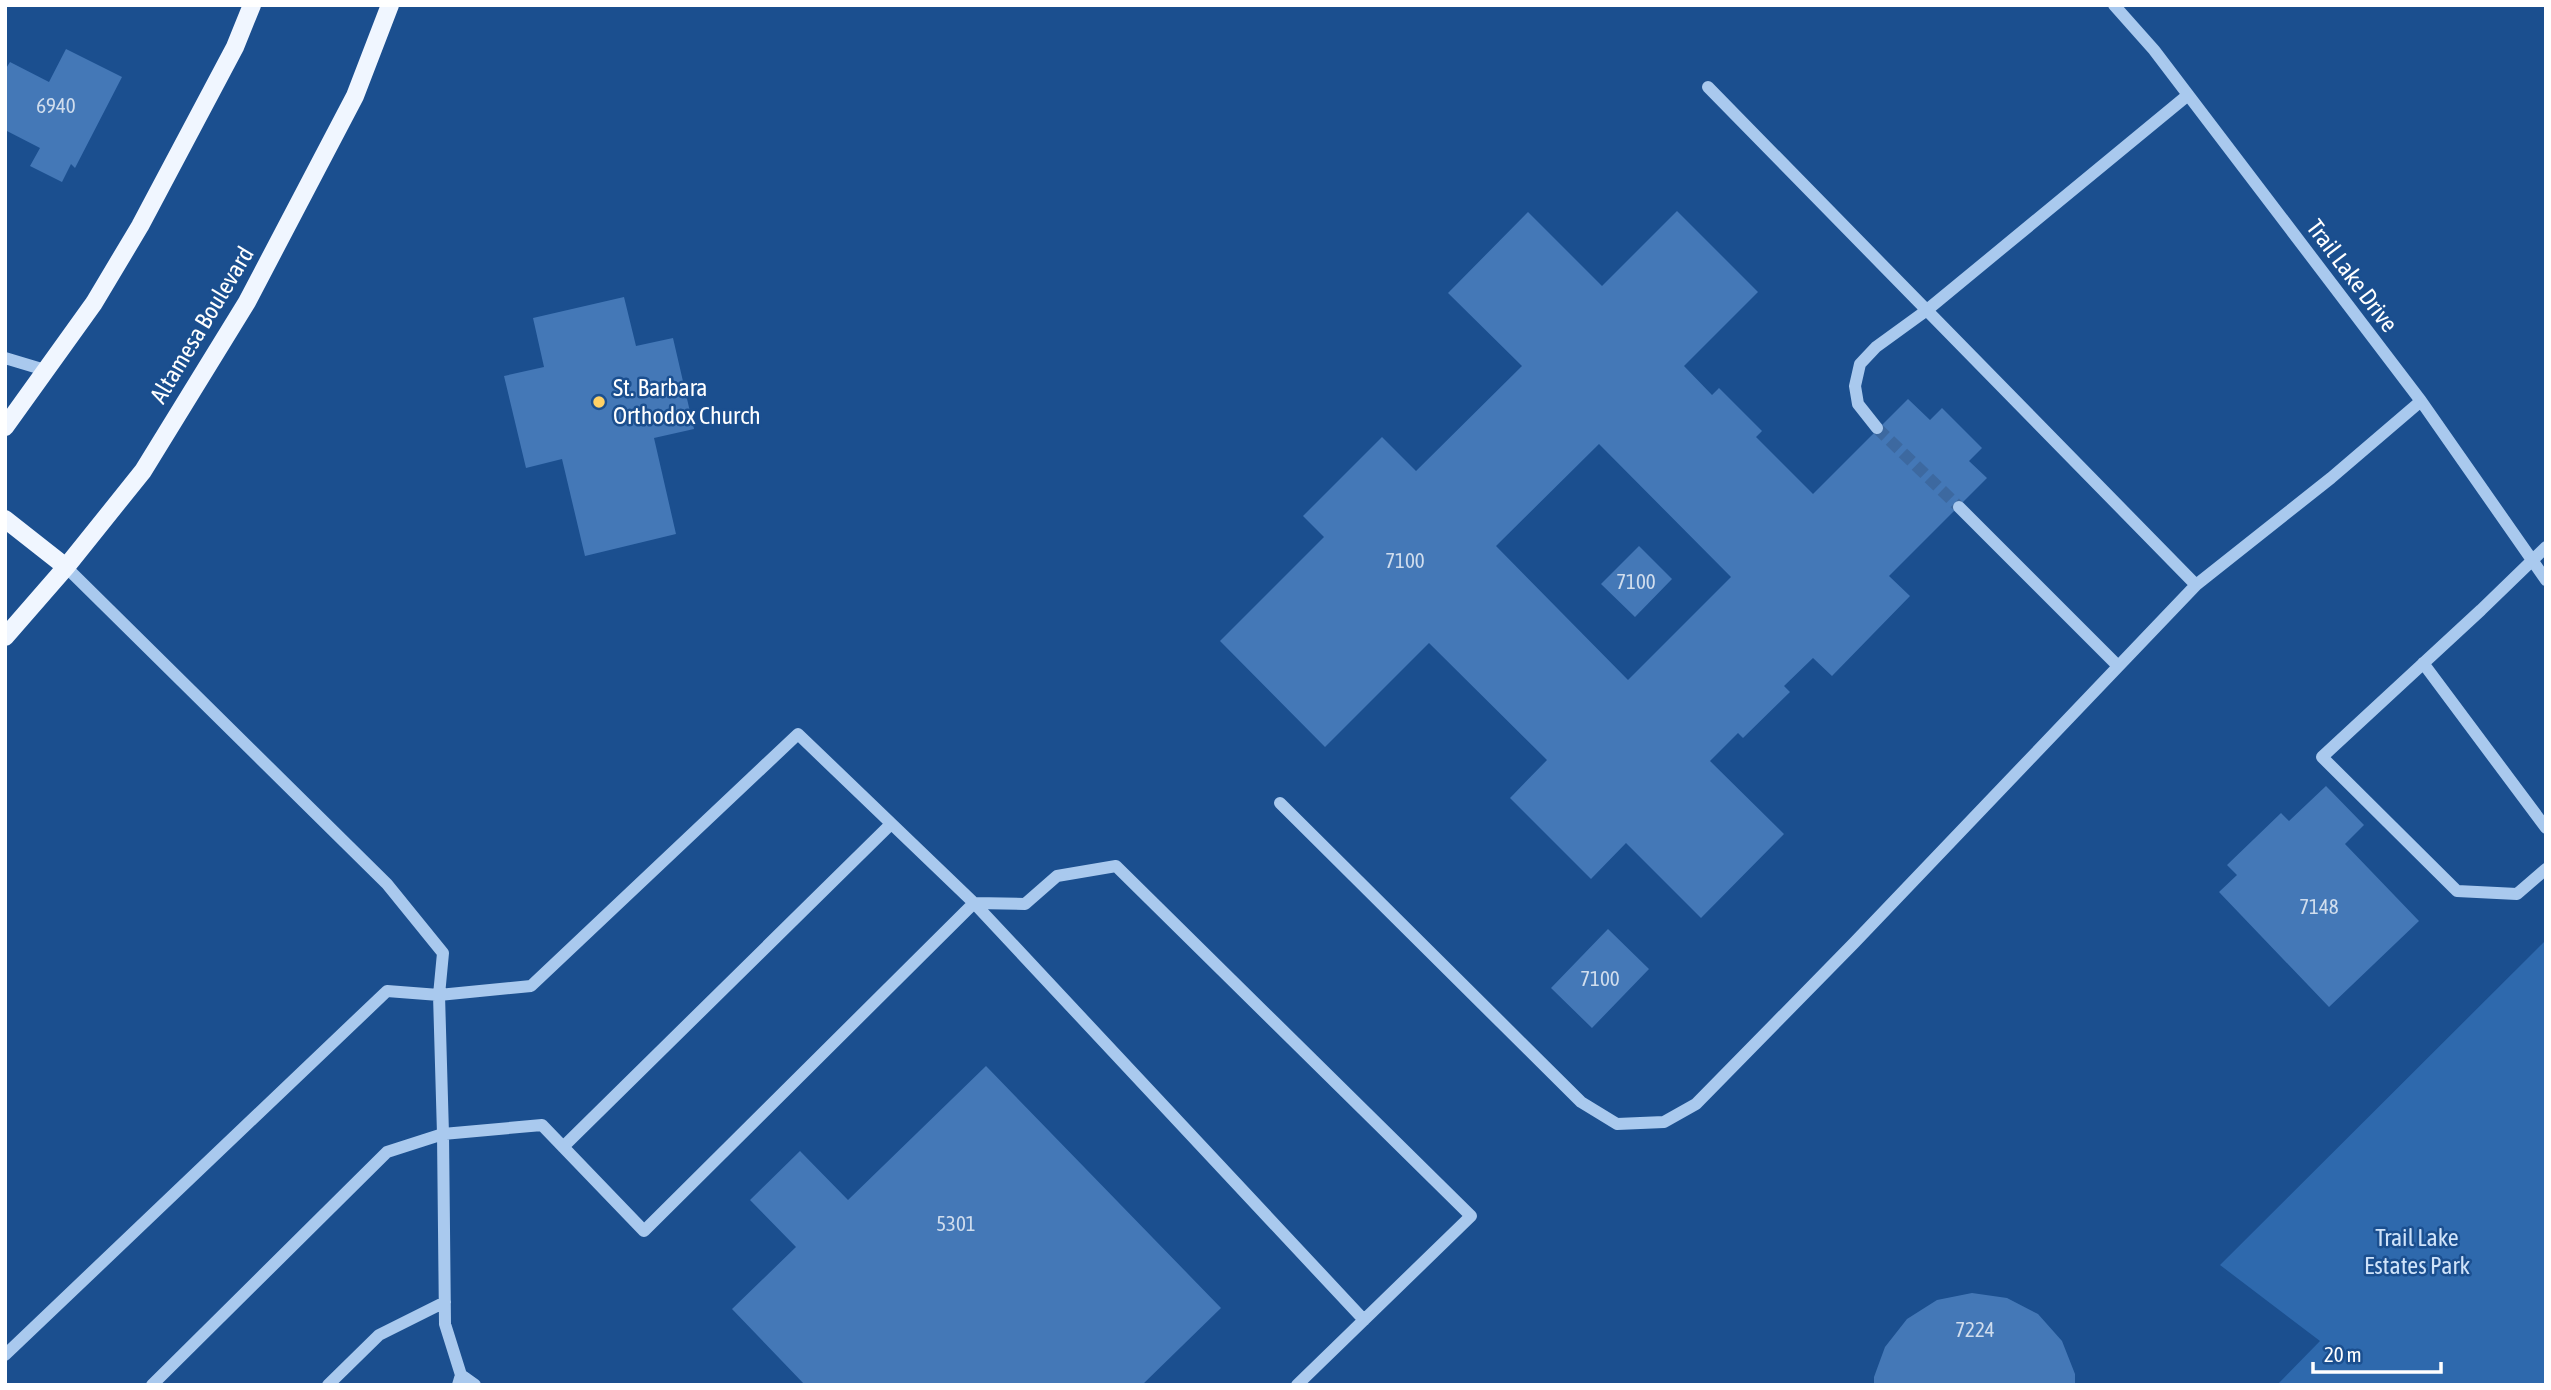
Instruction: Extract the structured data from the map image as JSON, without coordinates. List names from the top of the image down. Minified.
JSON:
{"streets":{"main road":["Altamesa Boulevard"],"street":["Trail Lake Drive"]},"parks":["Trail Lake Estates Park"],"places":["St. Barbara Orthodox Church"],"house_numbers":["6940","7100","7100","7148","7100","5301","7224"],"scale_bar":"20 m"}
